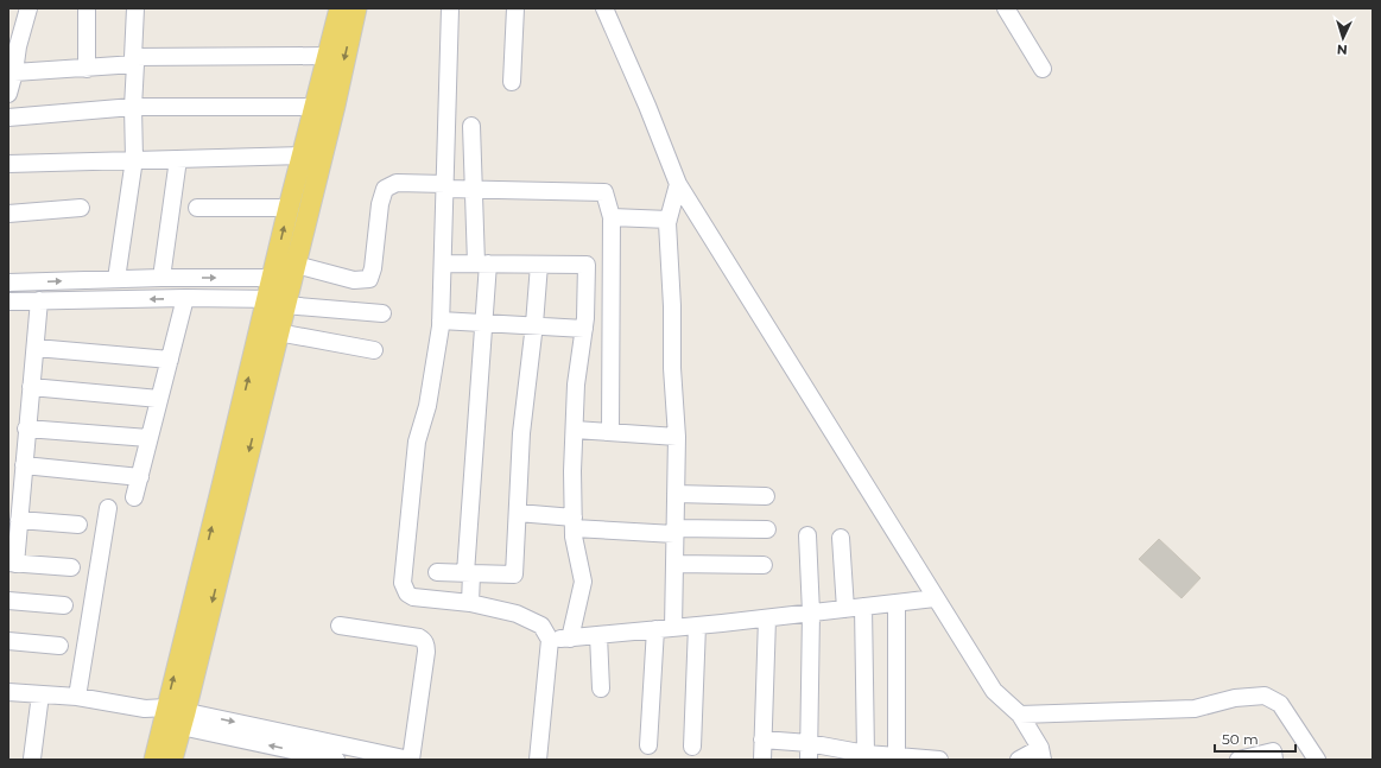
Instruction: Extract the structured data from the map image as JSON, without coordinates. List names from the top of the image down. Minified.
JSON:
{"scale_bar":"50 m","north":"bottom"}
